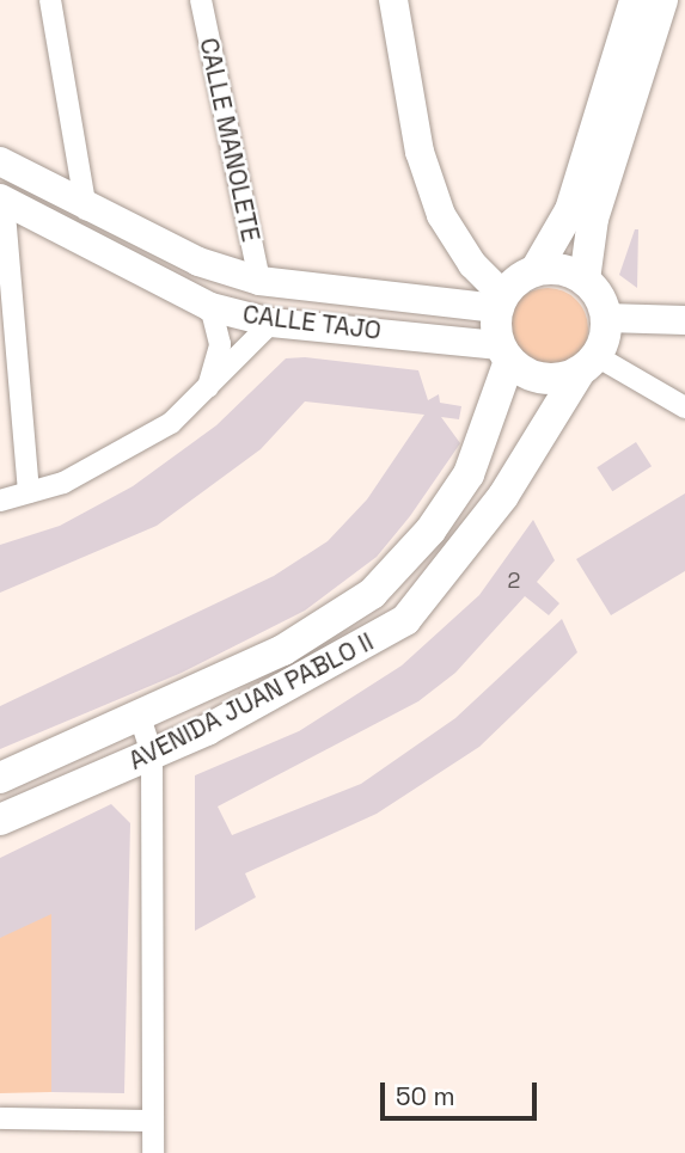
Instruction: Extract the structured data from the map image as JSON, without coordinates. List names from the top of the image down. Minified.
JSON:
{"streets":{"main road":["AVENIDA JUAN PABLO II"],"street":["CALLE MANOLETE","CALLE TAJO"]},"crossings":[["CALLE MANOLETE","CALLE TAJO"],["CALLE TAJO","AVENIDA JUAN PABLO II"]],"house_numbers":["2"],"scale_bar":"50 m"}
